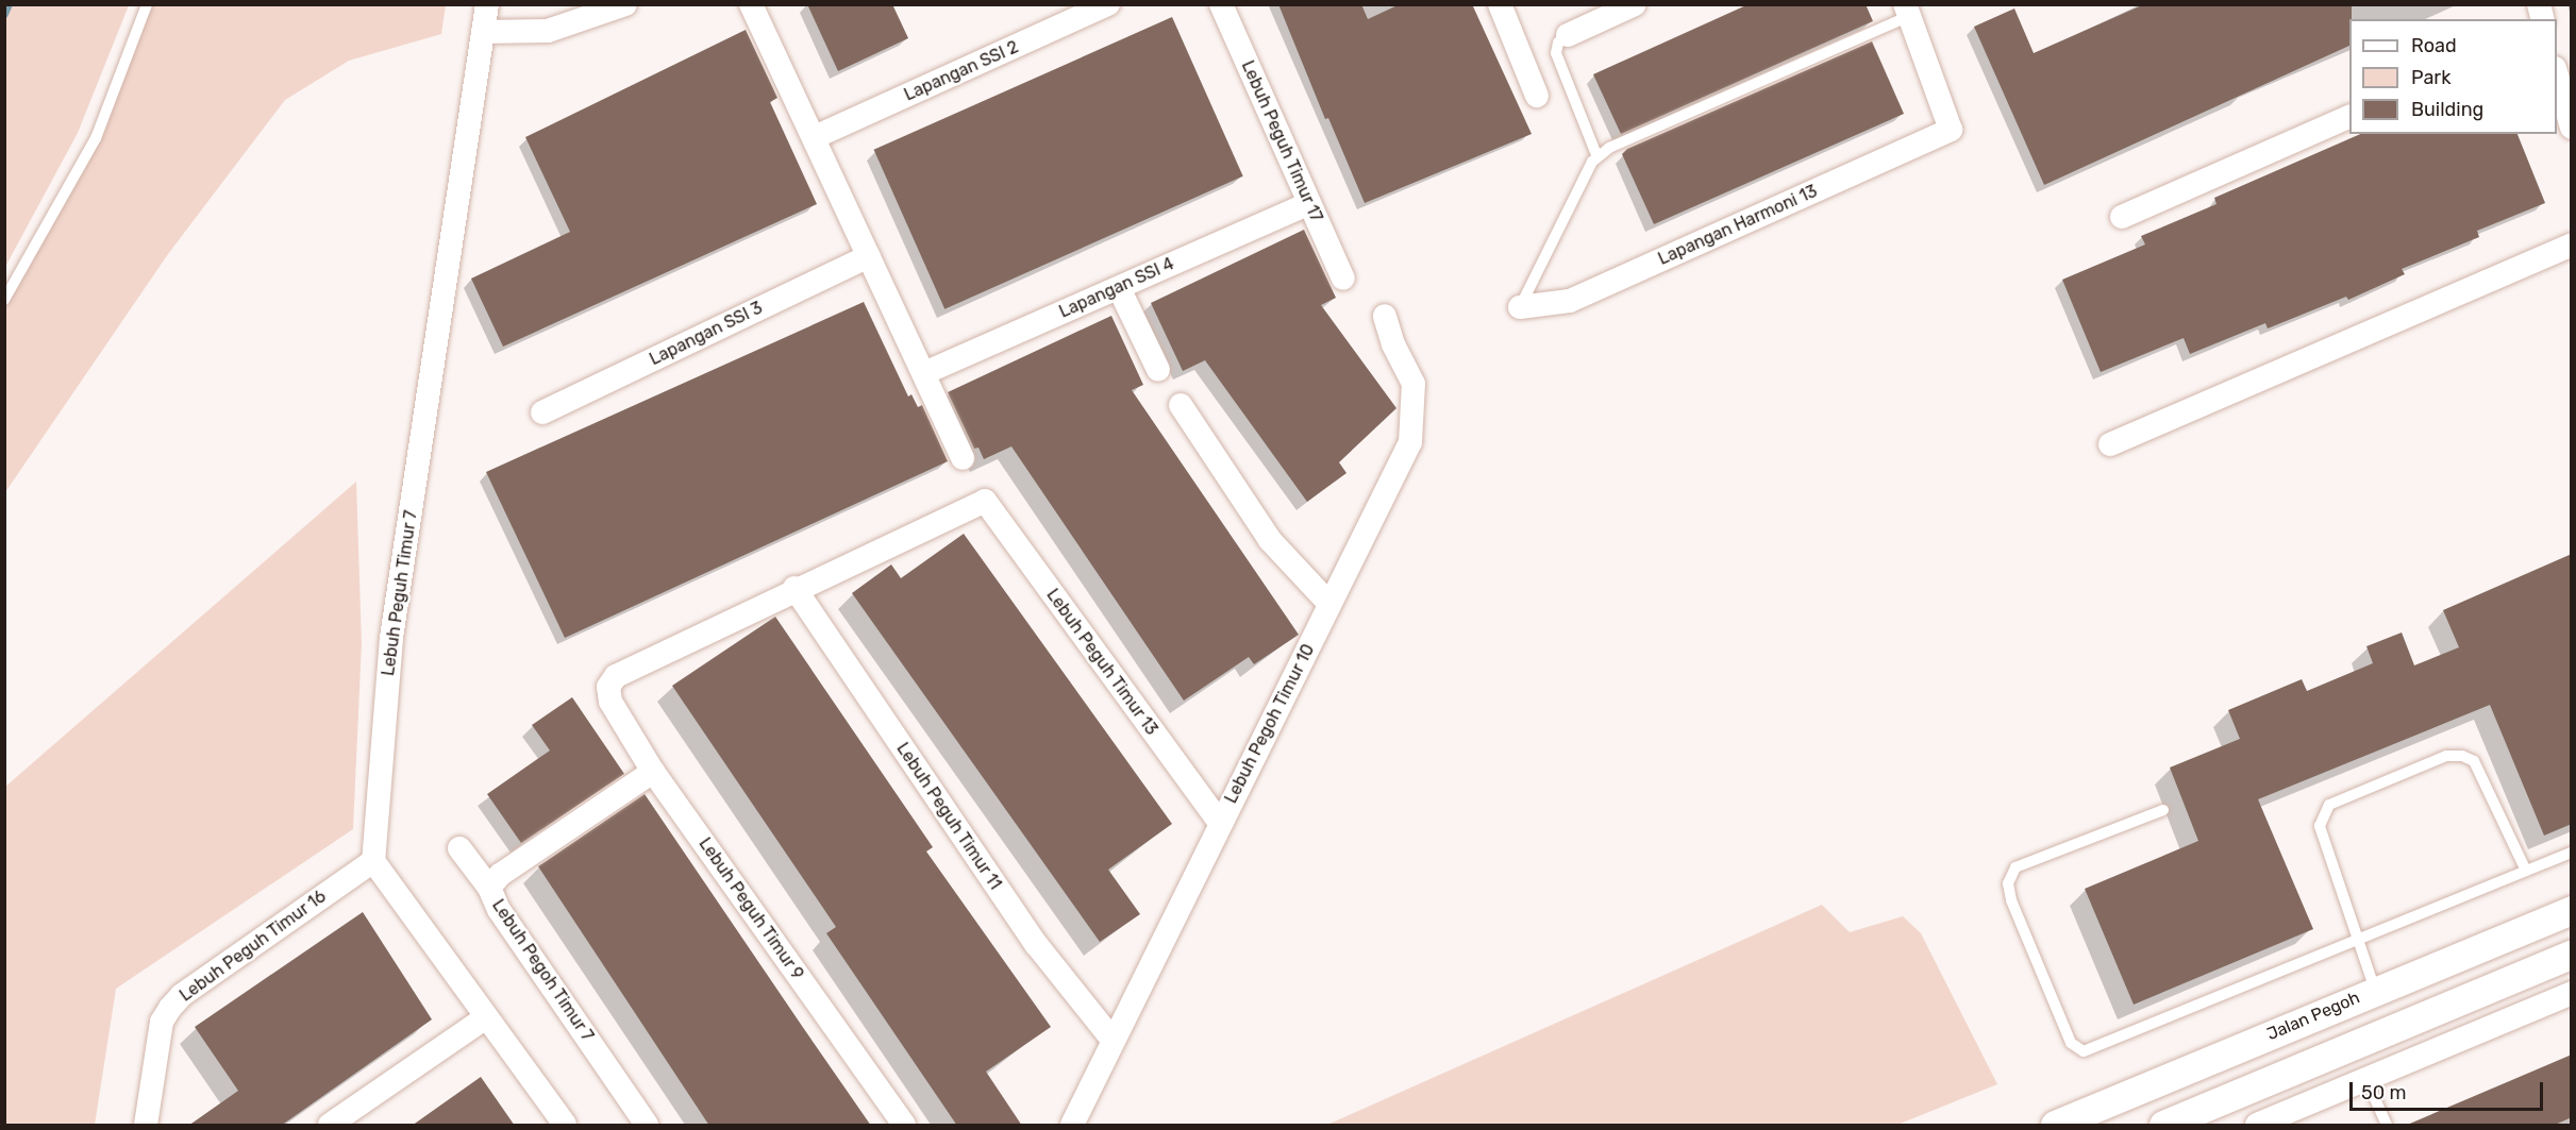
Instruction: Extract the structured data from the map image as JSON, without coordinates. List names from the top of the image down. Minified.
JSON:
{"streets":{"street":["Lapangan SSI 2","Lebuh Peguh Timur 17","Lapangan Harmoni 13","Lapangan SSI 4","Lapangan SSI 3","Lebuh Peguh Timur 7","Lebuh Peguh Timur 13","Lebuh Pegoh Timur 10","Lebuh Peguh Timur 11","Lebuh Peguh Timur 9","Lebuh Peguh Timur 16","Lebuh Pegoh Timur 7","Jalan Pegoh"]},"crossings":[["Lebuh Peguh Timur 17","Lapangan SSI 4"],["Lebuh Peguh Timur 7","Lebuh Peguh Timur 16"],["Lebuh Peguh Timur 13","Lebuh Pegoh Timur 10"],["Lebuh Peguh Timur 13","Lebuh Peguh Timur 11"],["Lebuh Peguh Timur 13","Lebuh Peguh Timur 9"],["Lebuh Pegoh Timur 10","Lebuh Peguh Timur 11"],["Lebuh Peguh Timur 11","Lebuh Peguh Timur 9"],["Lebuh Peguh Timur 9","Lebuh Pegoh Timur 7"]],"legend":["Road","Park","Building"],"scale_bar":"50 m"}
